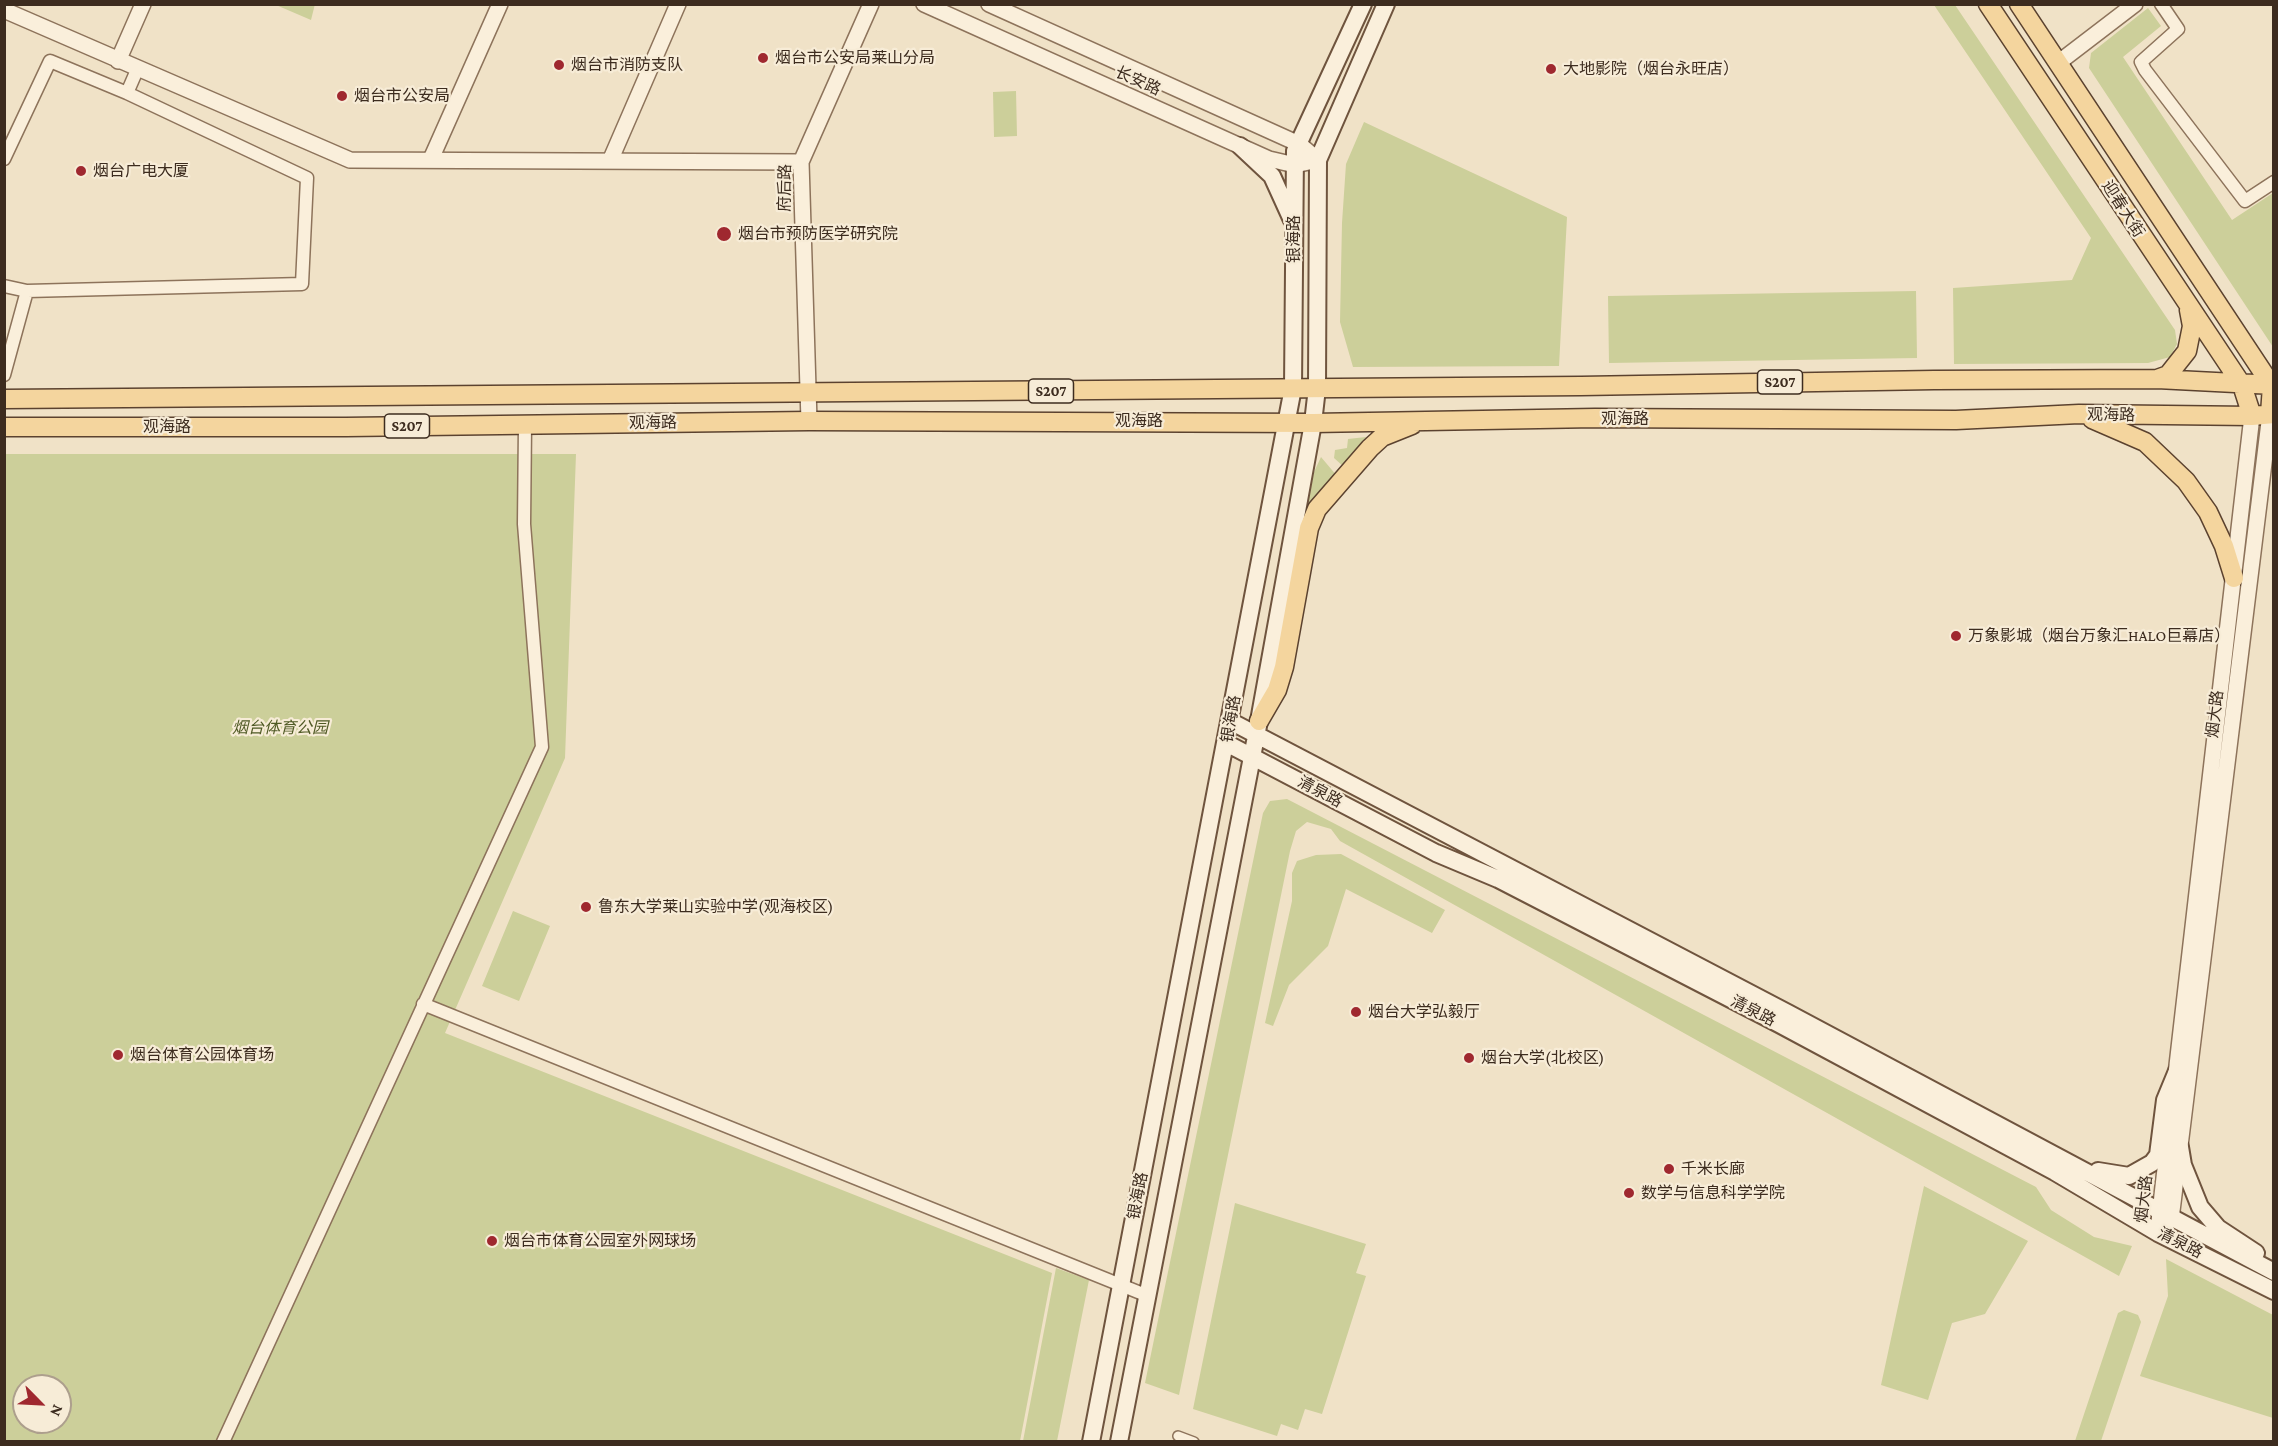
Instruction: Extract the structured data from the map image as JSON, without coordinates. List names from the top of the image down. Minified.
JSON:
{"streets":{"main road":["迎春大街","银海路","S207","观海路","清泉路"],"street":["长安路","府后路","烟大路"]},"crossings":[["长安路","银海路"],["府后路","观海路"],["迎春大街","观海路"],["迎春大街","烟大路"],["银海路","观海路"],["银海路","清泉路"],["观海路","烟大路"],["烟大路","清泉路"]],"parks":["烟台体育公园"],"places":["烟台市公安局莱山分局","烟台市消防支队","大地影院（烟台永旺店）","烟台市公安局","烟台广电大厦","烟台市预防医学研究院","万象影城（烟台万象汇HALO巨幕店）","鲁东大学莱山实验中学(观海校区)","烟台大学弘毅厅","烟台体育公园体育场","烟台大学(北校区)","千米长廊","数学与信息科学学院","烟台市体育公园室外网球场"],"north":"bottom right"}
